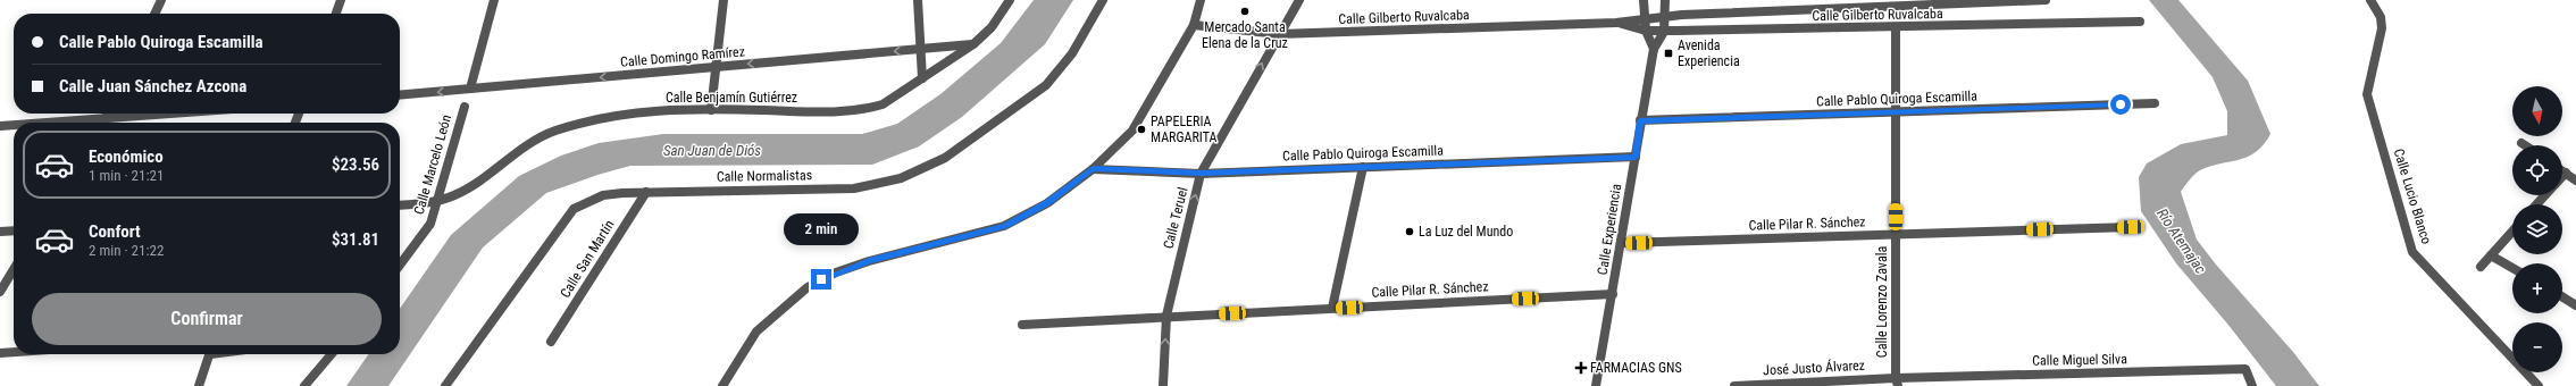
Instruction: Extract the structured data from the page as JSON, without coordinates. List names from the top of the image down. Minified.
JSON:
{"streets":{"street":["Calle Gilberto Ruvalcaba","Calle Domingo Ramírez","Calle Benjamín Gutiérrez","Calle Pablo Quiroga Escamilla","Calle Marcelo León","Calle Normalistas","Calle Lucio Blanco","Calle Teruel","Calle Pilar R. Sánchez","Calle Experiencia","Calle San Martín","Calle Lorenzo Zavala","Calle Miguel Silva","José Justo Álvarez"]},"crossings":[["Calle Gilberto Ruvalcaba","Calle Teruel"],["Calle Gilberto Ruvalcaba","Calle Experiencia"],["Calle Gilberto Ruvalcaba","Calle Lorenzo Zavala"],["Calle Domingo Ramírez","Calle Benjamín Gutiérrez"],["Calle Benjamín Gutiérrez","Calle Marcelo León"],["Calle Pablo Quiroga Escamilla","Calle Teruel"],["Calle Pablo Quiroga Escamilla","Calle Experiencia"],["Calle Pablo Quiroga Escamilla","Calle Lorenzo Zavala"],["Calle Normalistas","Calle San Martín"],["Calle Teruel","Calle Pilar R. Sánchez"],["Calle Pilar R. Sánchez","Calle Experiencia"],["Calle Pilar R. Sánchez","Calle Lorenzo Zavala"],["Calle Lorenzo Zavala","Calle Miguel Silva"],["Calle Lorenzo Zavala","José Justo Álvarez"],["Calle Miguel Silva","José Justo Álvarez"]],"one_way":["Calle Domingo Ramírez"],"water":["San Juan de Diós","Río Atemajac"],"places":{"other":["Mercado Santa Elena de la Cruz","PAPELERIA MARGARITA","La Luz del Mundo"],"transit":["Avenida Experiencia"],"health":["FARMACIAS GNS"]},"north":"bottom","page":{"banner":["Calle Pablo Quiroga Escamilla","Calle Juan Sánchez Azcona"],"map_buttons":["+","−"],"list":[{"name":"Económico","note":"1 min · 21:21","value":"$23.56"},{"name":"Confort","note":"2 min · 21:22","value":"$31.81"}],"bubble":"2 min","buttons":"Confirmar"}}
